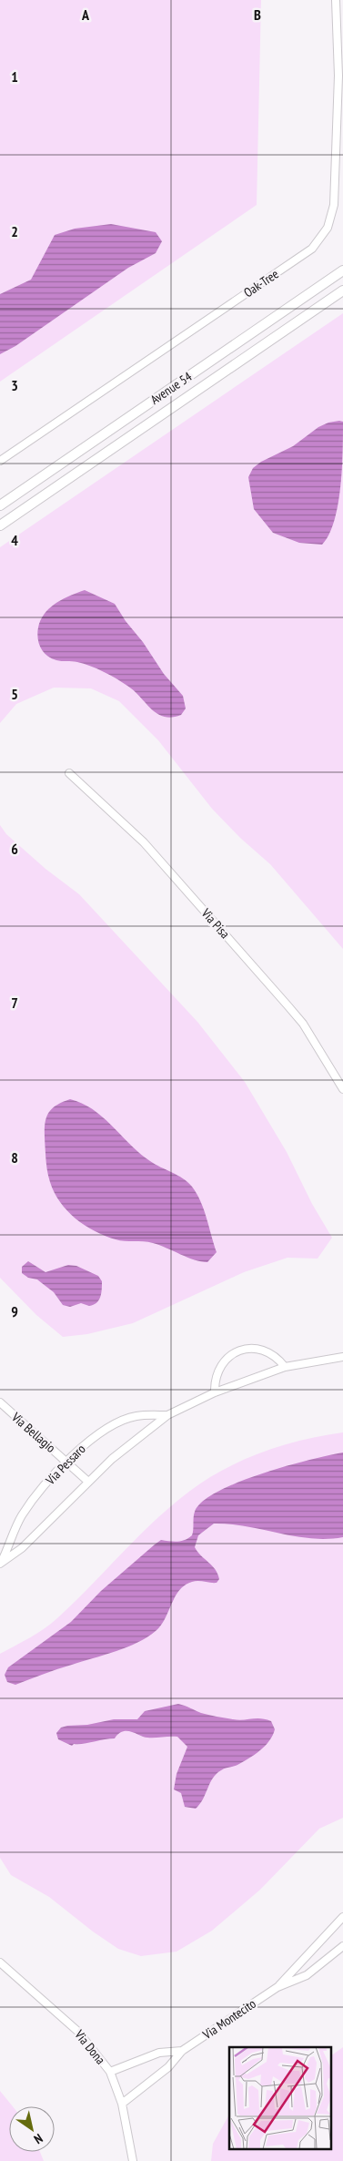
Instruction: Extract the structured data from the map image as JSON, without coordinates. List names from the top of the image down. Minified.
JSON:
{"streets":{"street":["Oak-Tree","Avenue 54","Via Pisa","Via Bellagio","Via Pessaro","Via Montecito","Via Dona"]},"crossings":[["Via Bellagio","Via Pessaro"],["Via Montecito","Via Dona"]],"north":"bottom right","grid":{"columns":["A","B"],"rows":["1","2","3","4","5","6","7","8","9"]}}
